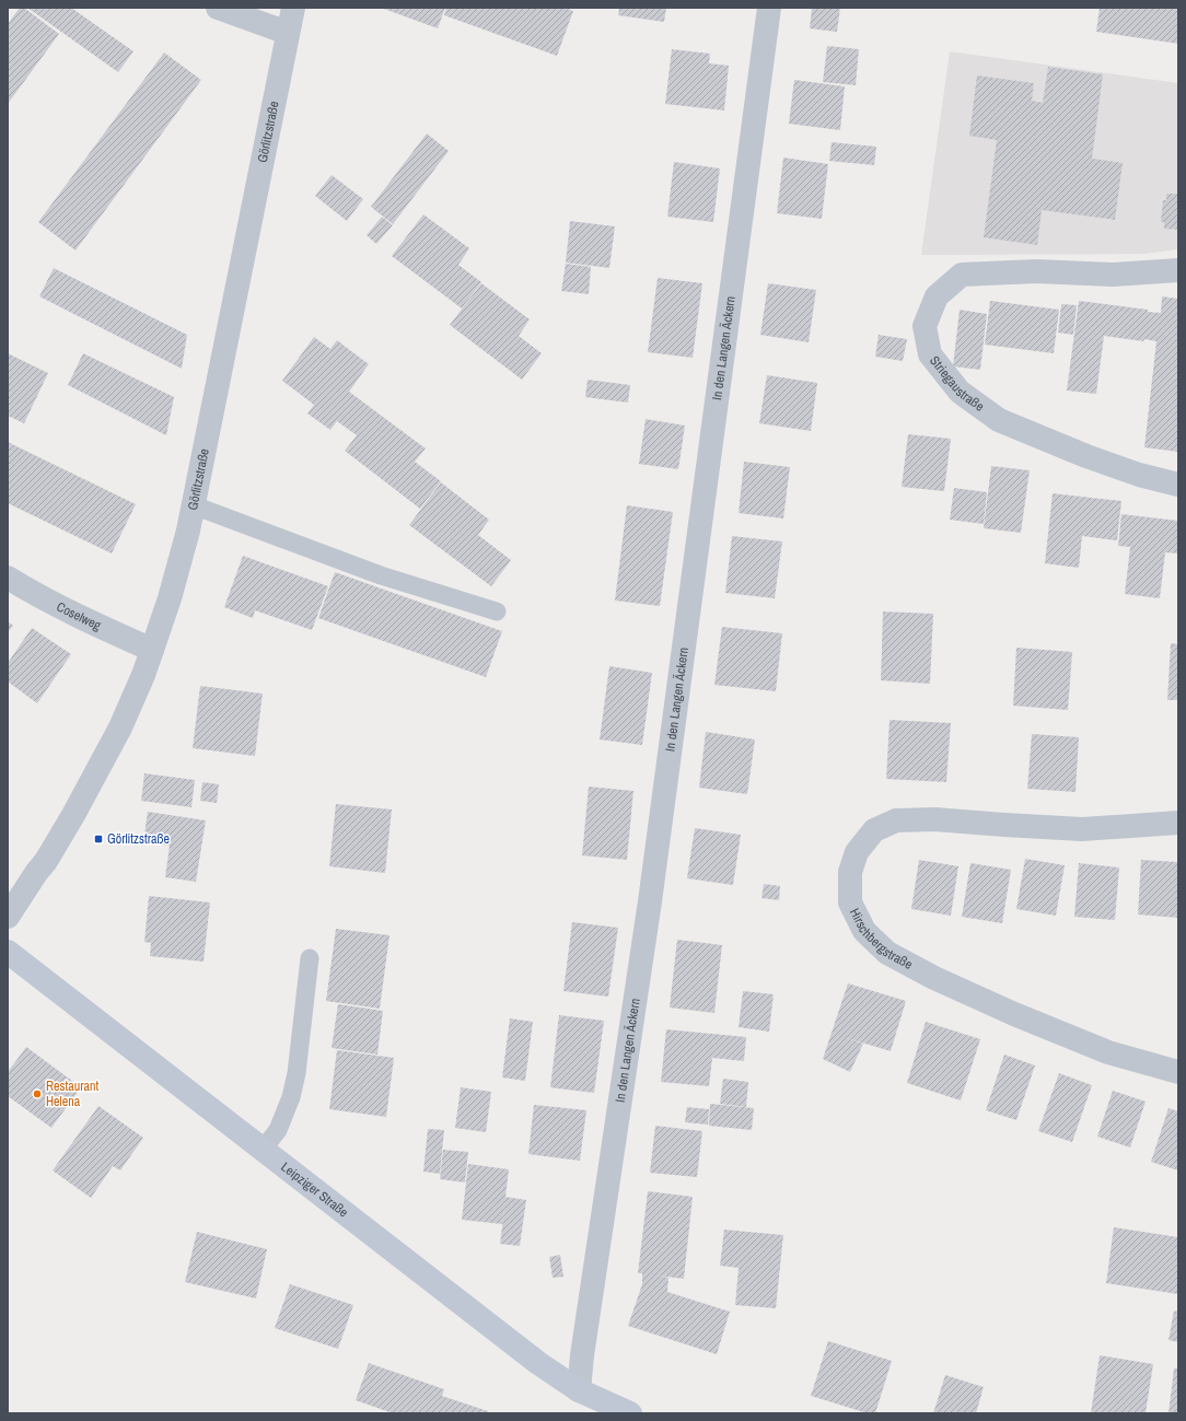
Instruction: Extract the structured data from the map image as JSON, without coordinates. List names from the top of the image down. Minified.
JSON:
{"streets":{"street":["Görlitzstraße","In den Langen Äckern","Striegaustraße","Coselweg","Hirschbergstraße","Leipziger Straße"]},"crossings":[["Görlitzstraße","Coselweg"],["In den Langen Äckern","Leipziger Straße"]],"places":{"transit":["Görlitzstraße"],"other":["Restaurant Helena"]}}
